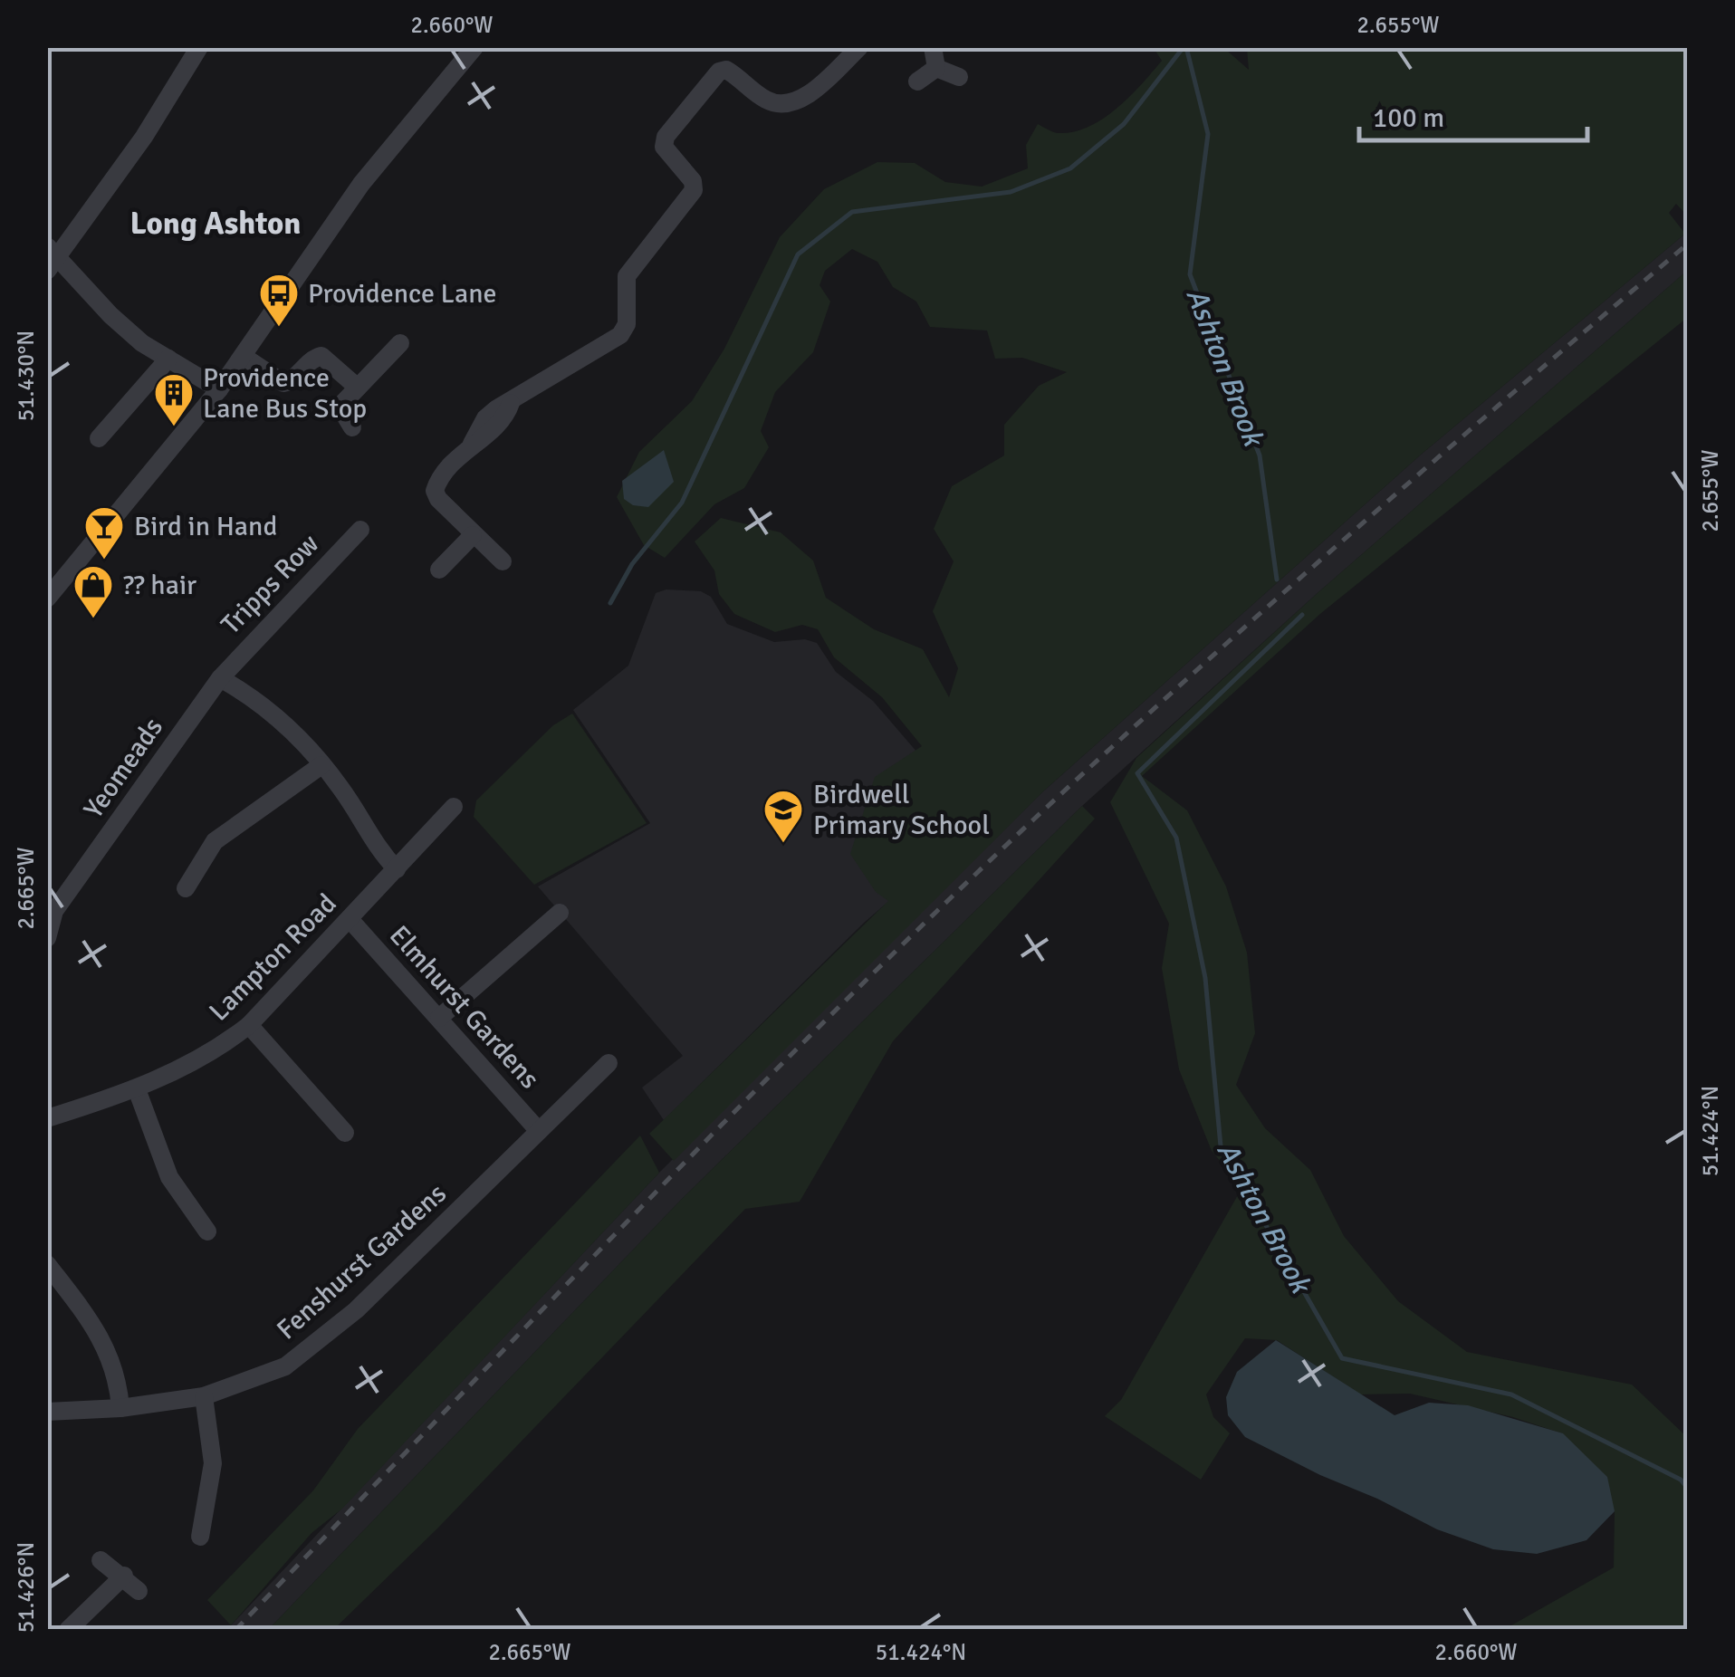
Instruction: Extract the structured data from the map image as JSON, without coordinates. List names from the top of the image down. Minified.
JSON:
{"streets":{"street":["Tripps Row","Yeomeads","Lampton Road","Elmhurst Gardens","Fenshurst Gardens"]},"crossings":[["Tripps Row","Yeomeads"],["Lampton Road","Elmhurst Gardens"],["Elmhurst Gardens","Fenshurst Gardens"]],"districts":["Long Ashton"],"water":["Ashton Brook"],"places":{"bus stop":["Providence Lane"],"building":["Providence Lane Bus Stop"],"bar":["Bird in Hand"],"shop":["?? hair"],"school or university":["Birdwell Primary School"]},"scale_bar":"100 m","coordinates":["2.660°W","2.655°W","51.430°N","2.665°W","51.424°N","51.426°N"]}
